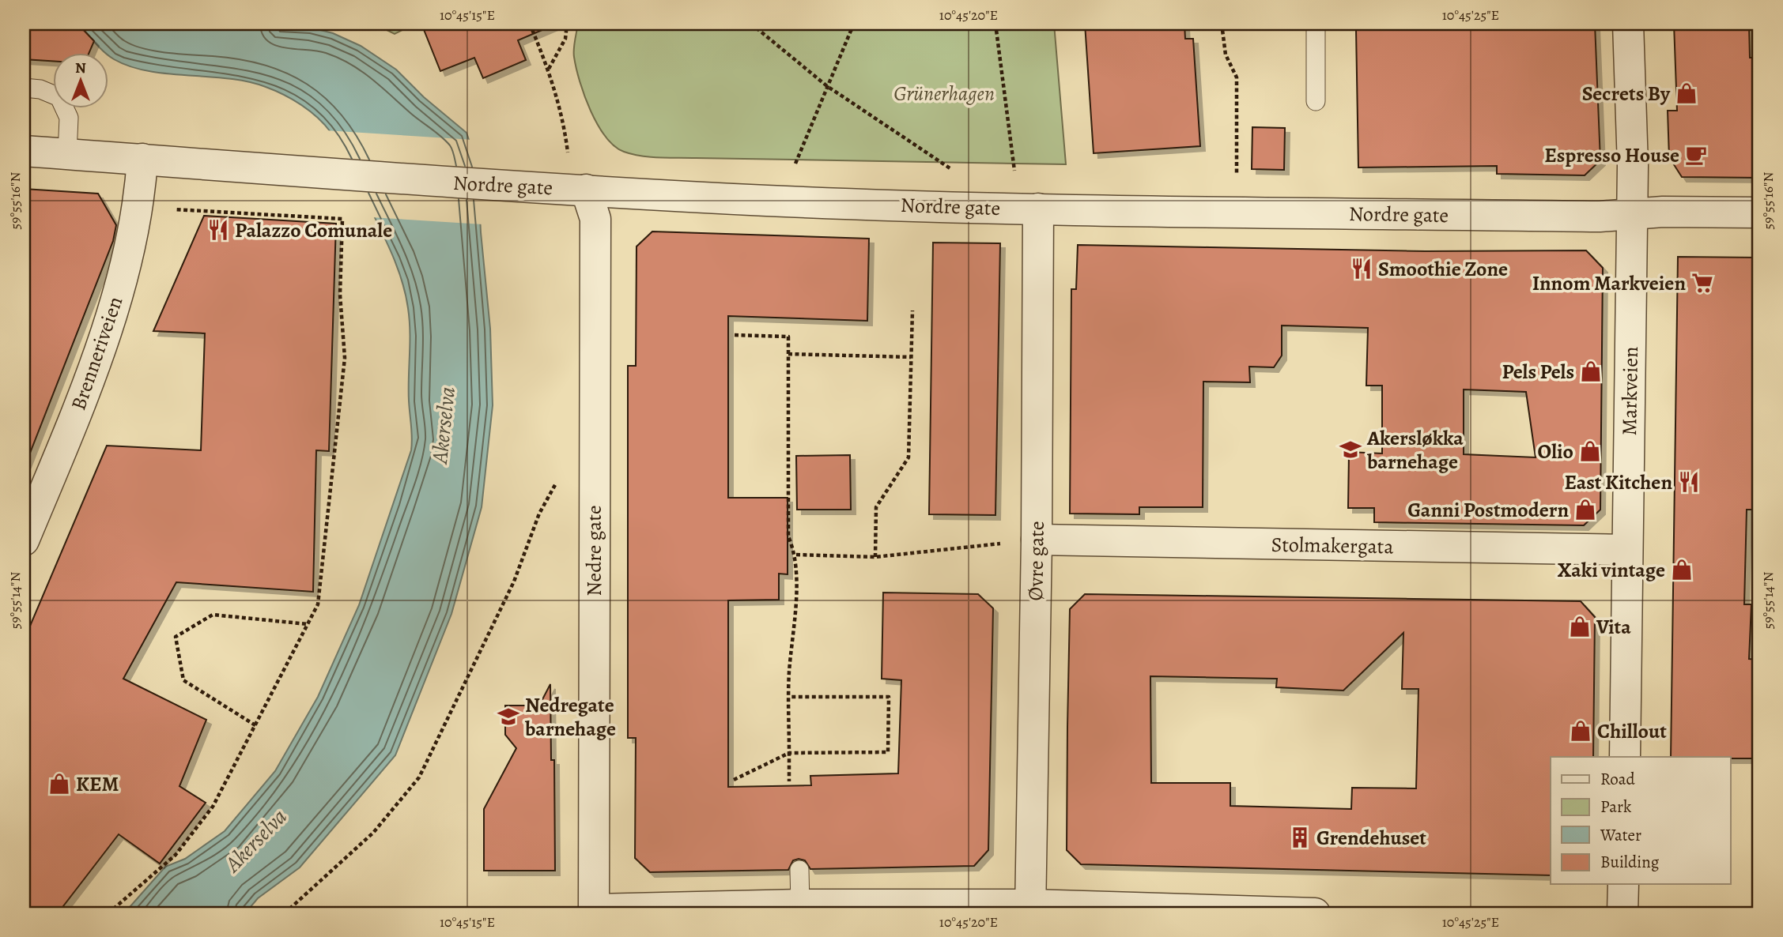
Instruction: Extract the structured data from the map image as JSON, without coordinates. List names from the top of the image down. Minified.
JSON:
{"streets":{"street":["Nordre gate","Brenneriveien","Markveien","Stolmakergata","Nedre gate","Øvre gate"]},"crossings":[["Nordre gate","Brenneriveien"],["Nordre gate","Markveien"],["Nordre gate","Nedre gate"],["Nordre gate","Øvre gate"],["Markveien","Stolmakergata"],["Stolmakergata","Øvre gate"]],"water":["Akerselva"],"parks":["Grünerhagen"],"places":{"shop":["Secrets By","Pels Pels","Olio","Ganni Postmodern","Xaki vintage","Vita","Chillout","KEM"],"cafe":["Espresso House"],"restaurant":["Palazzo Comunale","Smoothie Zone","East Kitchen"],"supermarket":["Innom Markveien"],"school or university":["Akersløkka barnehage","Nedregate barnehage"],"building":["Grendehuset"]},"legend":["Road","Park","Water","Building"],"north":"top","coordinates":["10°45'15\"E","10°45'20\"E","10°45'25\"E","59°55'16\"N","59°55'14\"N"]}
